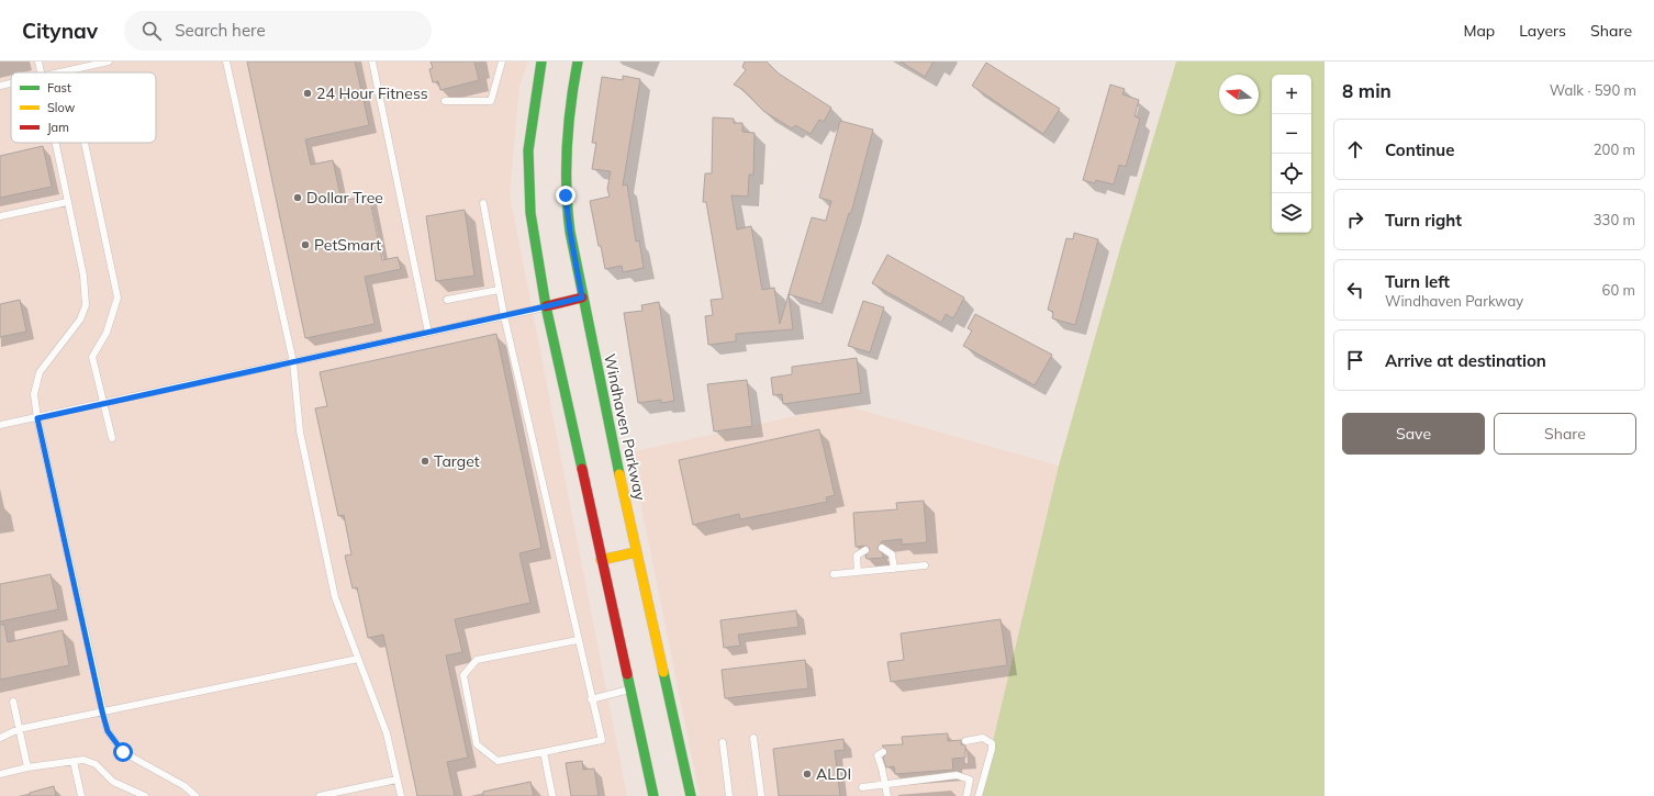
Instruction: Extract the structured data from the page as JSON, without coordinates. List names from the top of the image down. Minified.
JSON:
{"streets":{"main road":["Windhaven Parkway"]},"places":["24 Hour Fitness","Dollar Tree","PetSmart","Target","ALDI"],"legend":["Fast","Slow","Jam"],"north":"left","page":{"header":"Citynav","search":"Search here","nav":["Map","Layers","Share"],"heading":["8 min","Walk · 590 m"],"map_buttons":["+","−"],"list":[["Continue","200 m"],["Turn right","330 m"],["Turn left","Windhaven Parkway","60 m"],"Arrive at destination"],"buttons":["Save","Share"]}}
